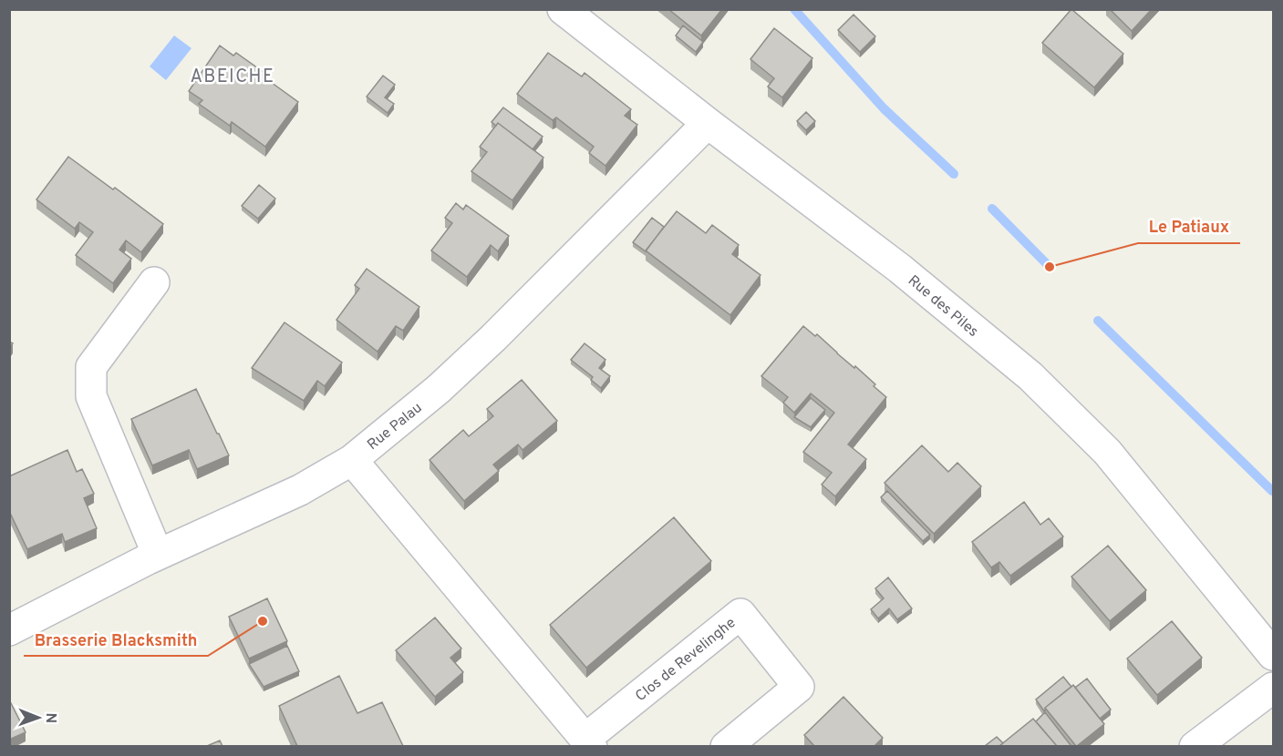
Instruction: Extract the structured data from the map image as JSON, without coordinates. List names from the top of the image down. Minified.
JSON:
{"streets":{"street":["Rue des Piles","Rue Palau","Clos de Revelinghe"]},"crossings":[["Rue des Piles","Rue Palau"],["Rue Palau","Clos de Revelinghe"]],"districts":["ABEICHE"],"places":["Le Patiaux","Brasserie Blacksmith"],"north":"right"}
